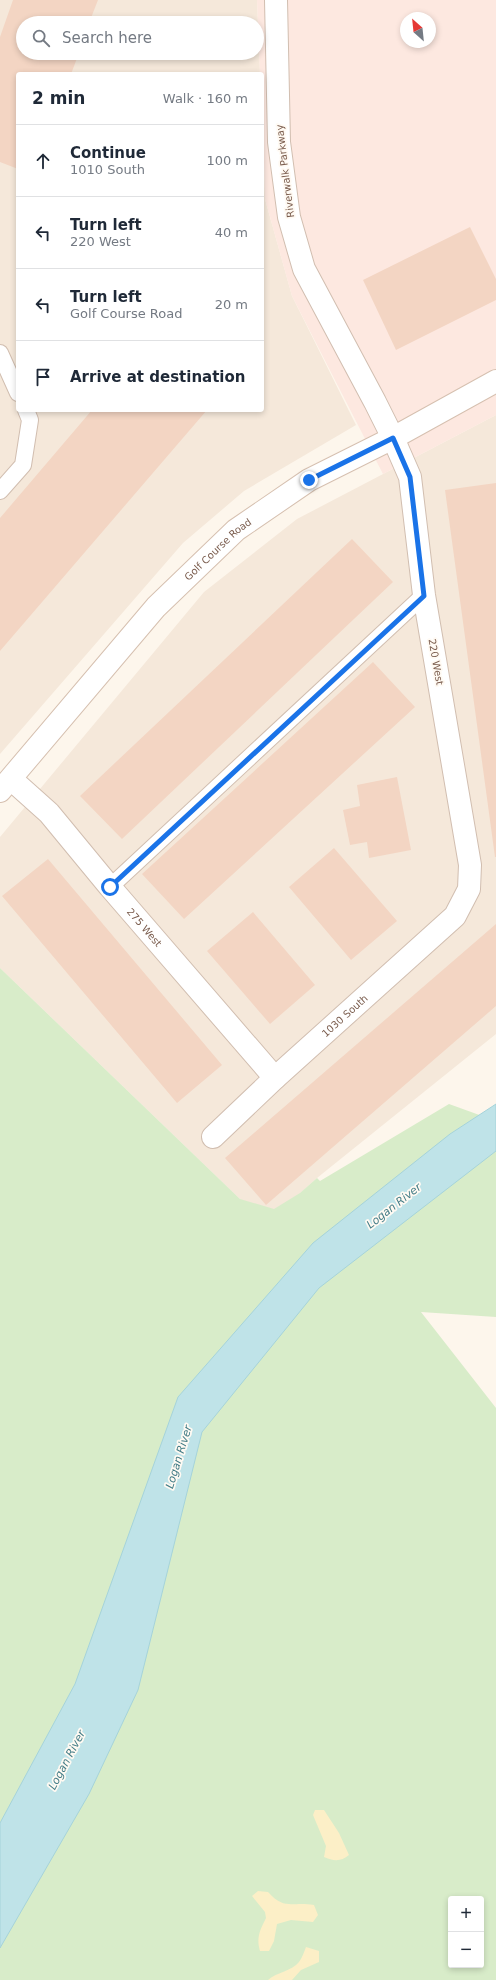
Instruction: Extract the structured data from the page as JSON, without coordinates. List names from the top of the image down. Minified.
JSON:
{"streets":{"street":["Riverwalk Parkway","Golf Course Road","220 West","275 West","1030 South"]},"crossings":[["Riverwalk Parkway","Golf Course Road"],["Riverwalk Parkway","220 West"],["Golf Course Road","220 West"],["Golf Course Road","275 West"],["220 West","1030 South"],["275 West","1030 South"]],"water":["Logan River"],"north":"top left","page":{"search":"Search here","heading":["2 min","Walk · 160 m"],"list":[["Continue","1010 South","100 m"],["Turn left","220 West","40 m"],["Turn left","Golf Course Road","20 m"],"Arrive at destination"],"map_buttons":["+","−"]}}
